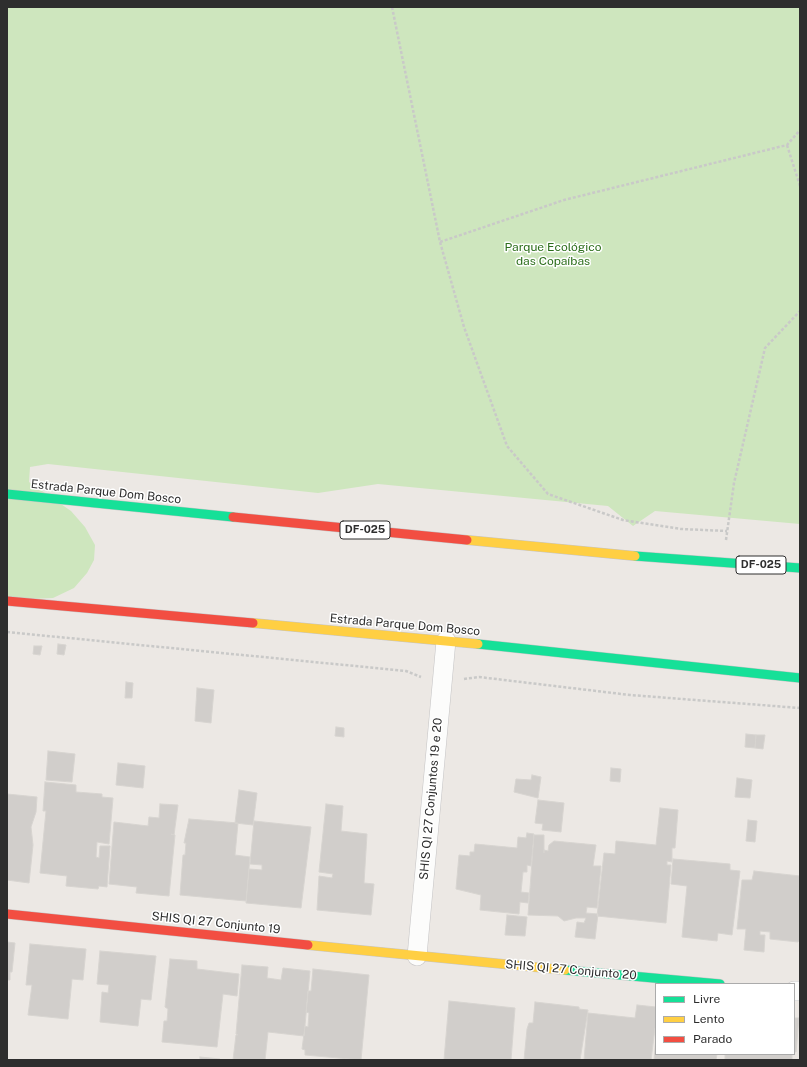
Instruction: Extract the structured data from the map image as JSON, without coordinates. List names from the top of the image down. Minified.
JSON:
{"streets":{"main road":["Estrada Parque Dom Bosco","DF-025","SHIS QI 27 Conjunto 19","SHIS QI 27 Conjunto 20"],"street":["SHIS QI 27 Conjuntos 19 e 20"]},"crossings":[["Estrada Parque Dom Bosco","SHIS QI 27 Conjuntos 19 e 20"],["SHIS QI 27 Conjuntos 19 e 20","SHIS QI 27 Conjunto 19"],["SHIS QI 27 Conjuntos 19 e 20","SHIS QI 27 Conjunto 20"],["SHIS QI 27 Conjunto 19","SHIS QI 27 Conjunto 20"]],"parks":["Parque Ecológico das Copaíbas"],"legend":["Livre","Lento","Parado"]}
